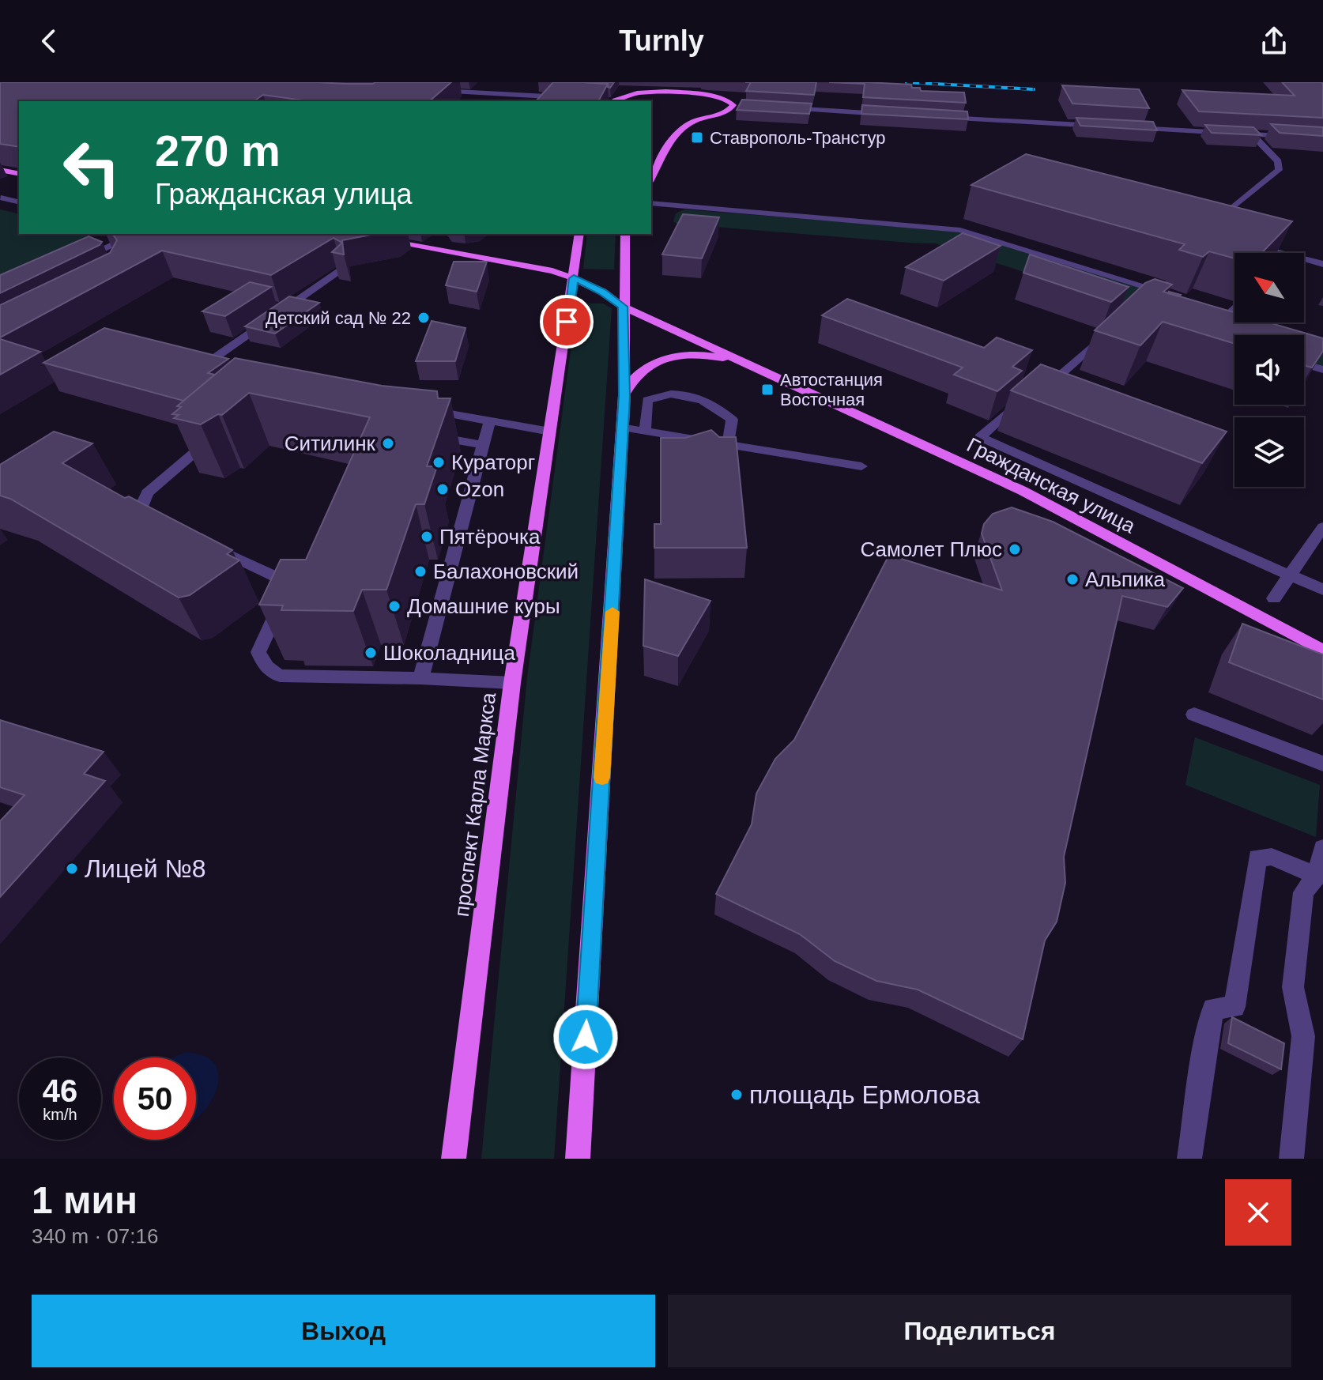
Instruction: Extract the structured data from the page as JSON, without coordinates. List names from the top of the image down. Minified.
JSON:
{"streets":{"main road":["Гражданская улица","проспект Карла Маркса"]},"crossings":[["Гражданская улица","проспект Карла Маркса"]],"places":{"transit":["Ставрополь-Транстур","Автостанция Восточная"],"other":["Детский сад № 22","Ситилинк","Кураторг","Ozon","Пятёрочка","Самолет Плюс","Балахоновский","Альпика","Домашние куры","Шоколадница","Лицей №8","площадь Ермолова"]},"north":"top left","page":{"header":"Turnly","turn":["270 m","Гражданская улица"],"speed":"46 km/h","limit":"50","heading":["1 мин","340 m · 07:16"],"buttons":["Выход","Поделиться"]}}
